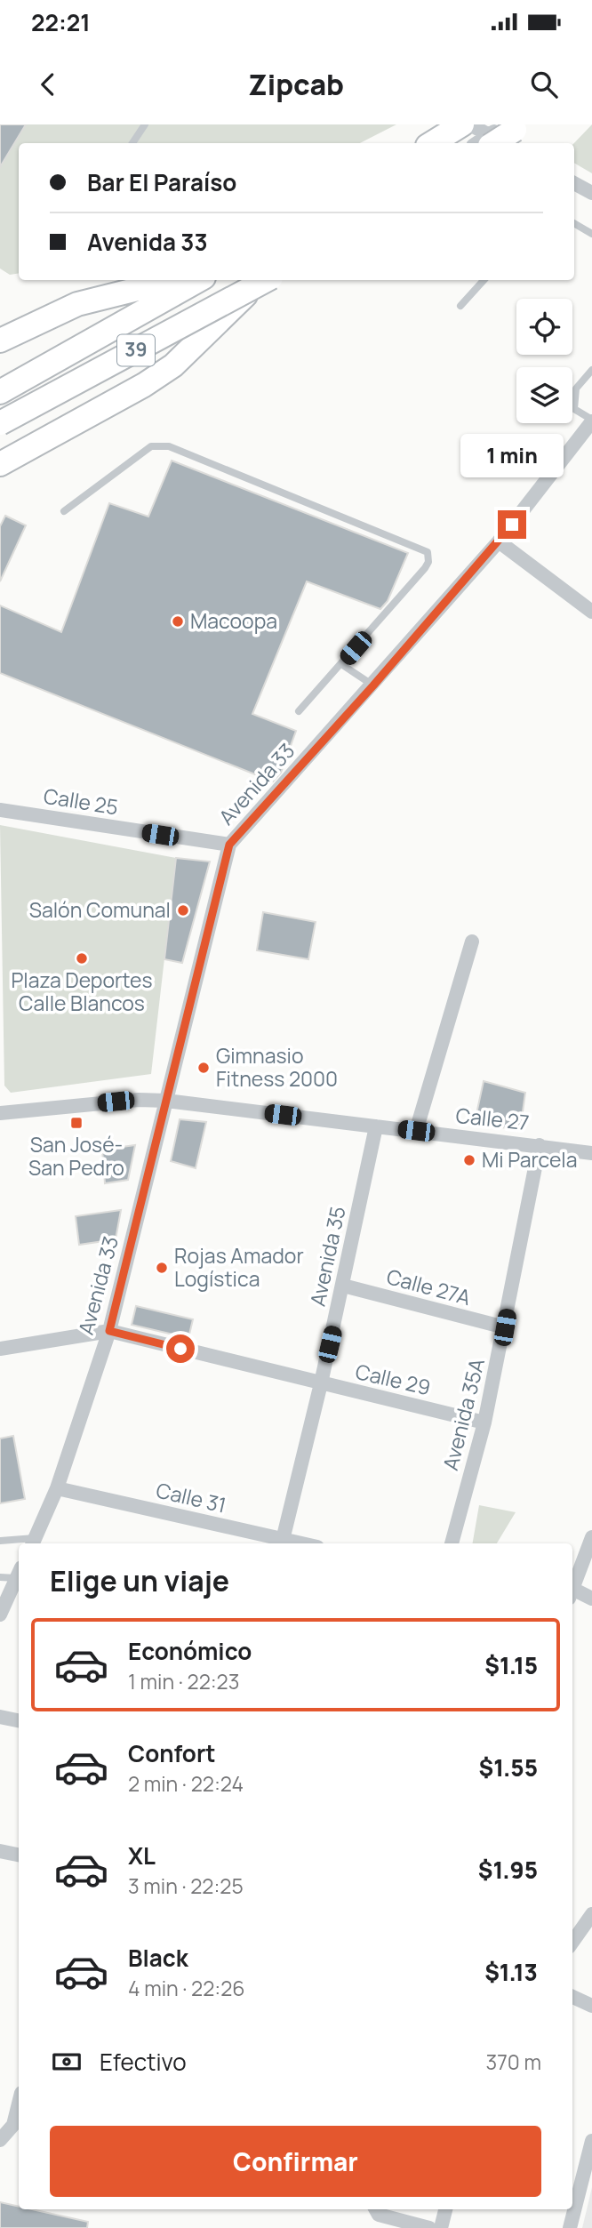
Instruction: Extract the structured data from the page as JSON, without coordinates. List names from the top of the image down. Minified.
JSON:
{"streets":{"highway":["39"],"street":["Avenida 33","Calle 25","Calle 27","Avenida 35","Calle 27A","Calle 29","Avenida 35A","Calle 31"]},"crossings":[["Avenida 33","Calle 25"],["Avenida 33","Calle 27"],["Avenida 33","Calle 29"],["Avenida 33","Calle 31"],["Calle 27","Avenida 35"],["Calle 27","Avenida 35A"],["Avenida 35","Calle 27A"],["Avenida 35","Calle 29"],["Avenida 35","Calle 31"],["Calle 27A","Avenida 35A"],["Calle 29","Avenida 35A"]],"places":{"other":["Macoopa","Salón Comunal","Plaza Deportes Calle Blancos","Gimnasio Fitness 2000","Mi Parcela","Rojas Amador Logística"],"transit":["San José- San Pedro"]},"page":{"status":"22:21","header":"Zipcab","banner":["Bar El Paraíso","Avenida 33"],"bubble":"1 min","heading":"Elige un viaje","list":[{"name":"Económico","note":"1 min · 22:23","value":"$1.15"},{"name":"Confort","note":"2 min · 22:24","value":"$1.55"},{"name":"XL","note":"3 min · 22:25","value":"$1.95"},{"name":"Black","note":"4 min · 22:26","value":"$1.13"}],"pay":["Efectivo","370 m"],"buttons":"Confirmar"}}
